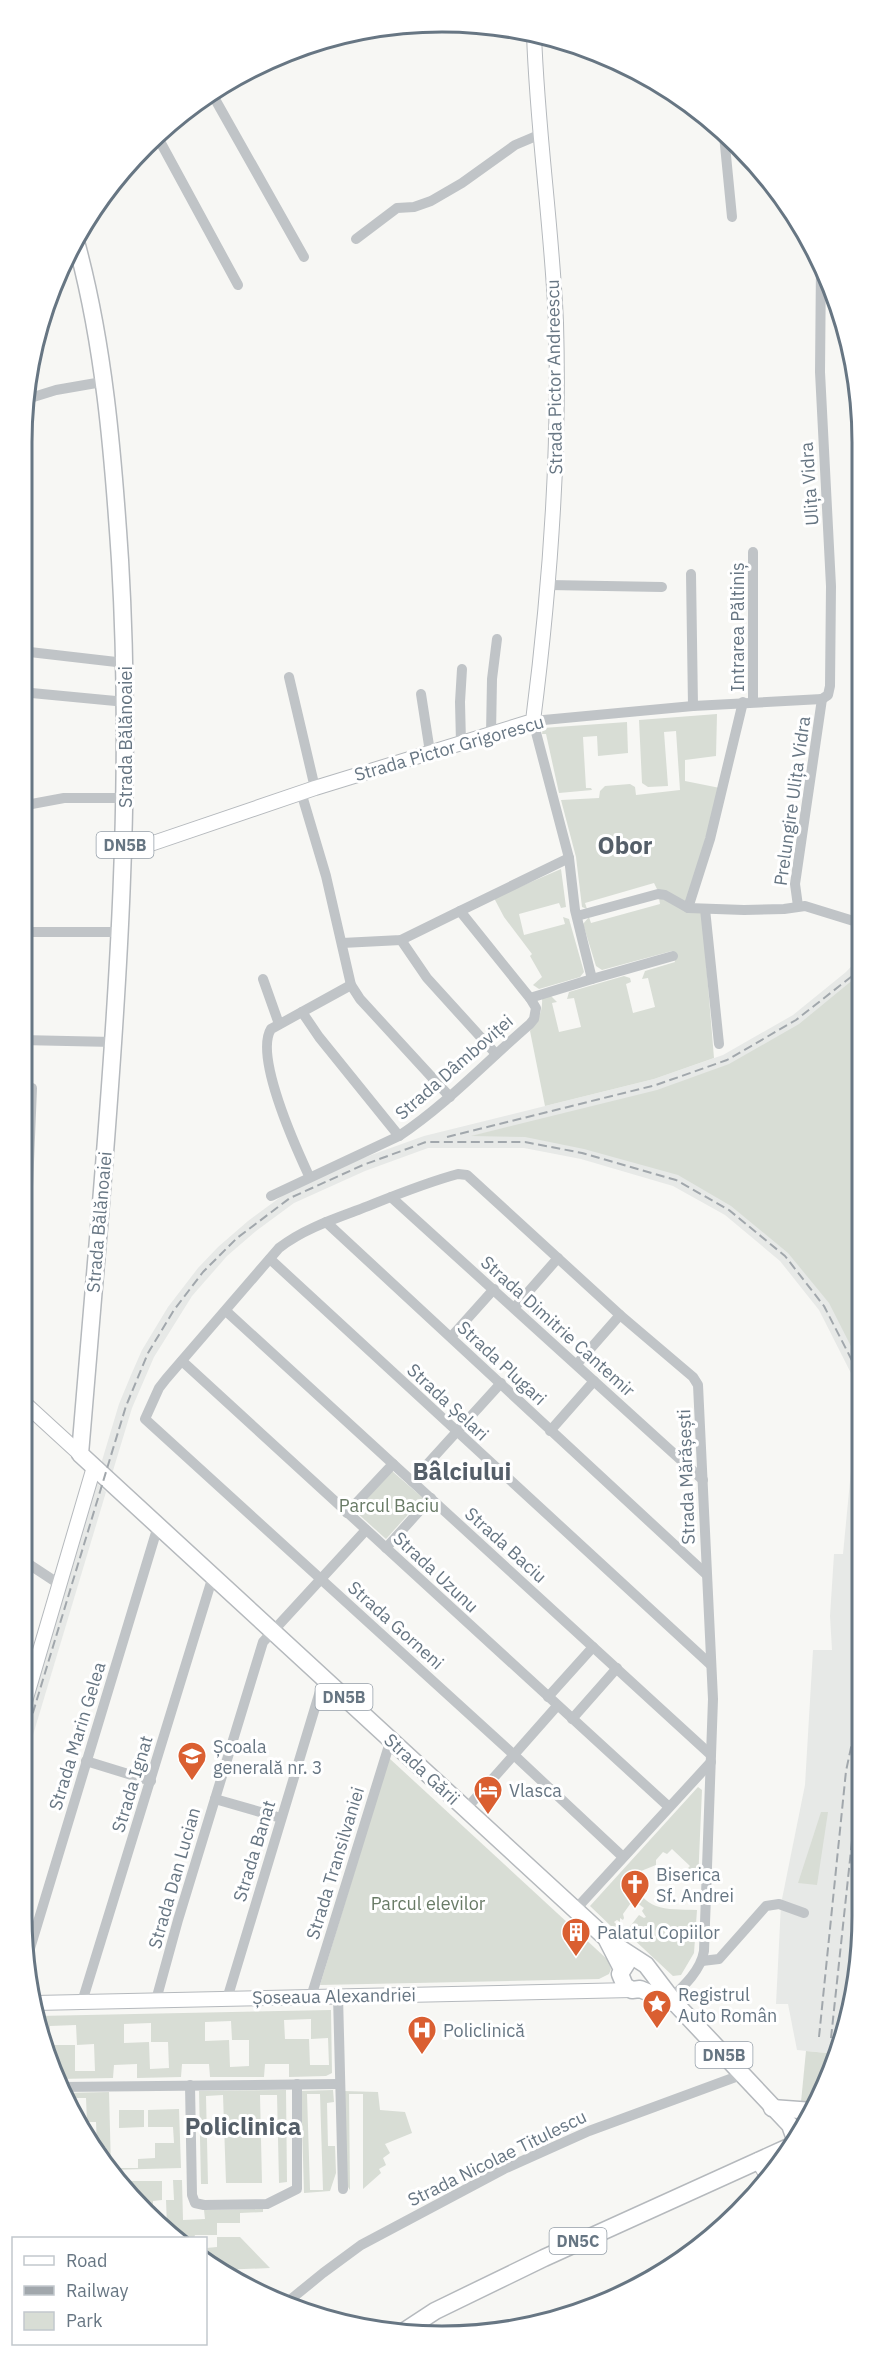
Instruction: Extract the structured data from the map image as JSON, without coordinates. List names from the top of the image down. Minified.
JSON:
{"streets":{"main road":["Strada Bălănoaiei","DN5B","Strada Gării","DN5C"],"street":["Strada Pictor Andreescu","Ulița Vidra","Intrarea Păltiniș","Strada Pictor Grigorescu","Prelungire Ulița Vidra","Strada Dâmboviței","Strada Dimitrie Cantemir","Strada Plugari","Strada Șelari","Strada Mărășești","Strada Baciu","Strada Uzunu","Strada Gorneni","Strada Marin Gelea","Strada Ignat","Strada Banat","Strada Transilvaniei","Strada Dan Lucian","Șoseaua Alexandriei","Strada Nicolae Titulescu"]},"crossings":[["Strada Pictor Andreescu","Strada Pictor Grigorescu"],["Ulița Vidra","Strada Pictor Grigorescu"],["Ulița Vidra","Prelungire Ulița Vidra"],["Intrarea Păltiniș","Strada Pictor Grigorescu"],["Strada Bălănoaiei","Strada Pictor Grigorescu"],["Strada Bălănoaiei","Strada Gării"],["Strada Pictor Grigorescu","Prelungire Ulița Vidra"],["DN5B","Strada Gării"],["DN5B","Șoseaua Alexandriei"],["DN5B","Strada Nicolae Titulescu"],["Strada Dimitrie Cantemir","Strada Mărășești"],["Strada Plugari","Strada Mărășești"],["Strada Șelari","Strada Mărășești"],["Strada Mărășești","Strada Baciu"],["Strada Uzunu","Strada Gorneni"],["Strada Uzunu","Strada Dan Lucian"],["Strada Gorneni","Strada Dan Lucian"],["Strada Marin Gelea","Strada Gării"],["Strada Gării","Strada Ignat"],["Strada Gării","Strada Banat"],["Strada Gării","Strada Transilvaniei"],["Strada Gării","Strada Dan Lucian"],["Strada Gării","Șoseaua Alexandriei"],["Strada Ignat","Șoseaua Alexandriei"],["Strada Banat","Șoseaua Alexandriei"],["Strada Transilvaniei","Șoseaua Alexandriei"],["Strada Dan Lucian","Șoseaua Alexandriei"]],"districts":["Obor","Bâlciului","Policlinica"],"parks":["Parcul Baciu","Parcul elevilor"],"places":{"school or university":["Școala generală nr. 3"],"hotel":["Vlasca"],"church":["Biserica Sf. Andrei"],"building":["Palatul Copiilor"],"place":["Registrul Auto Român"],"hospital":["Policlinică"]},"legend":["Road","Railway","Park"]}
